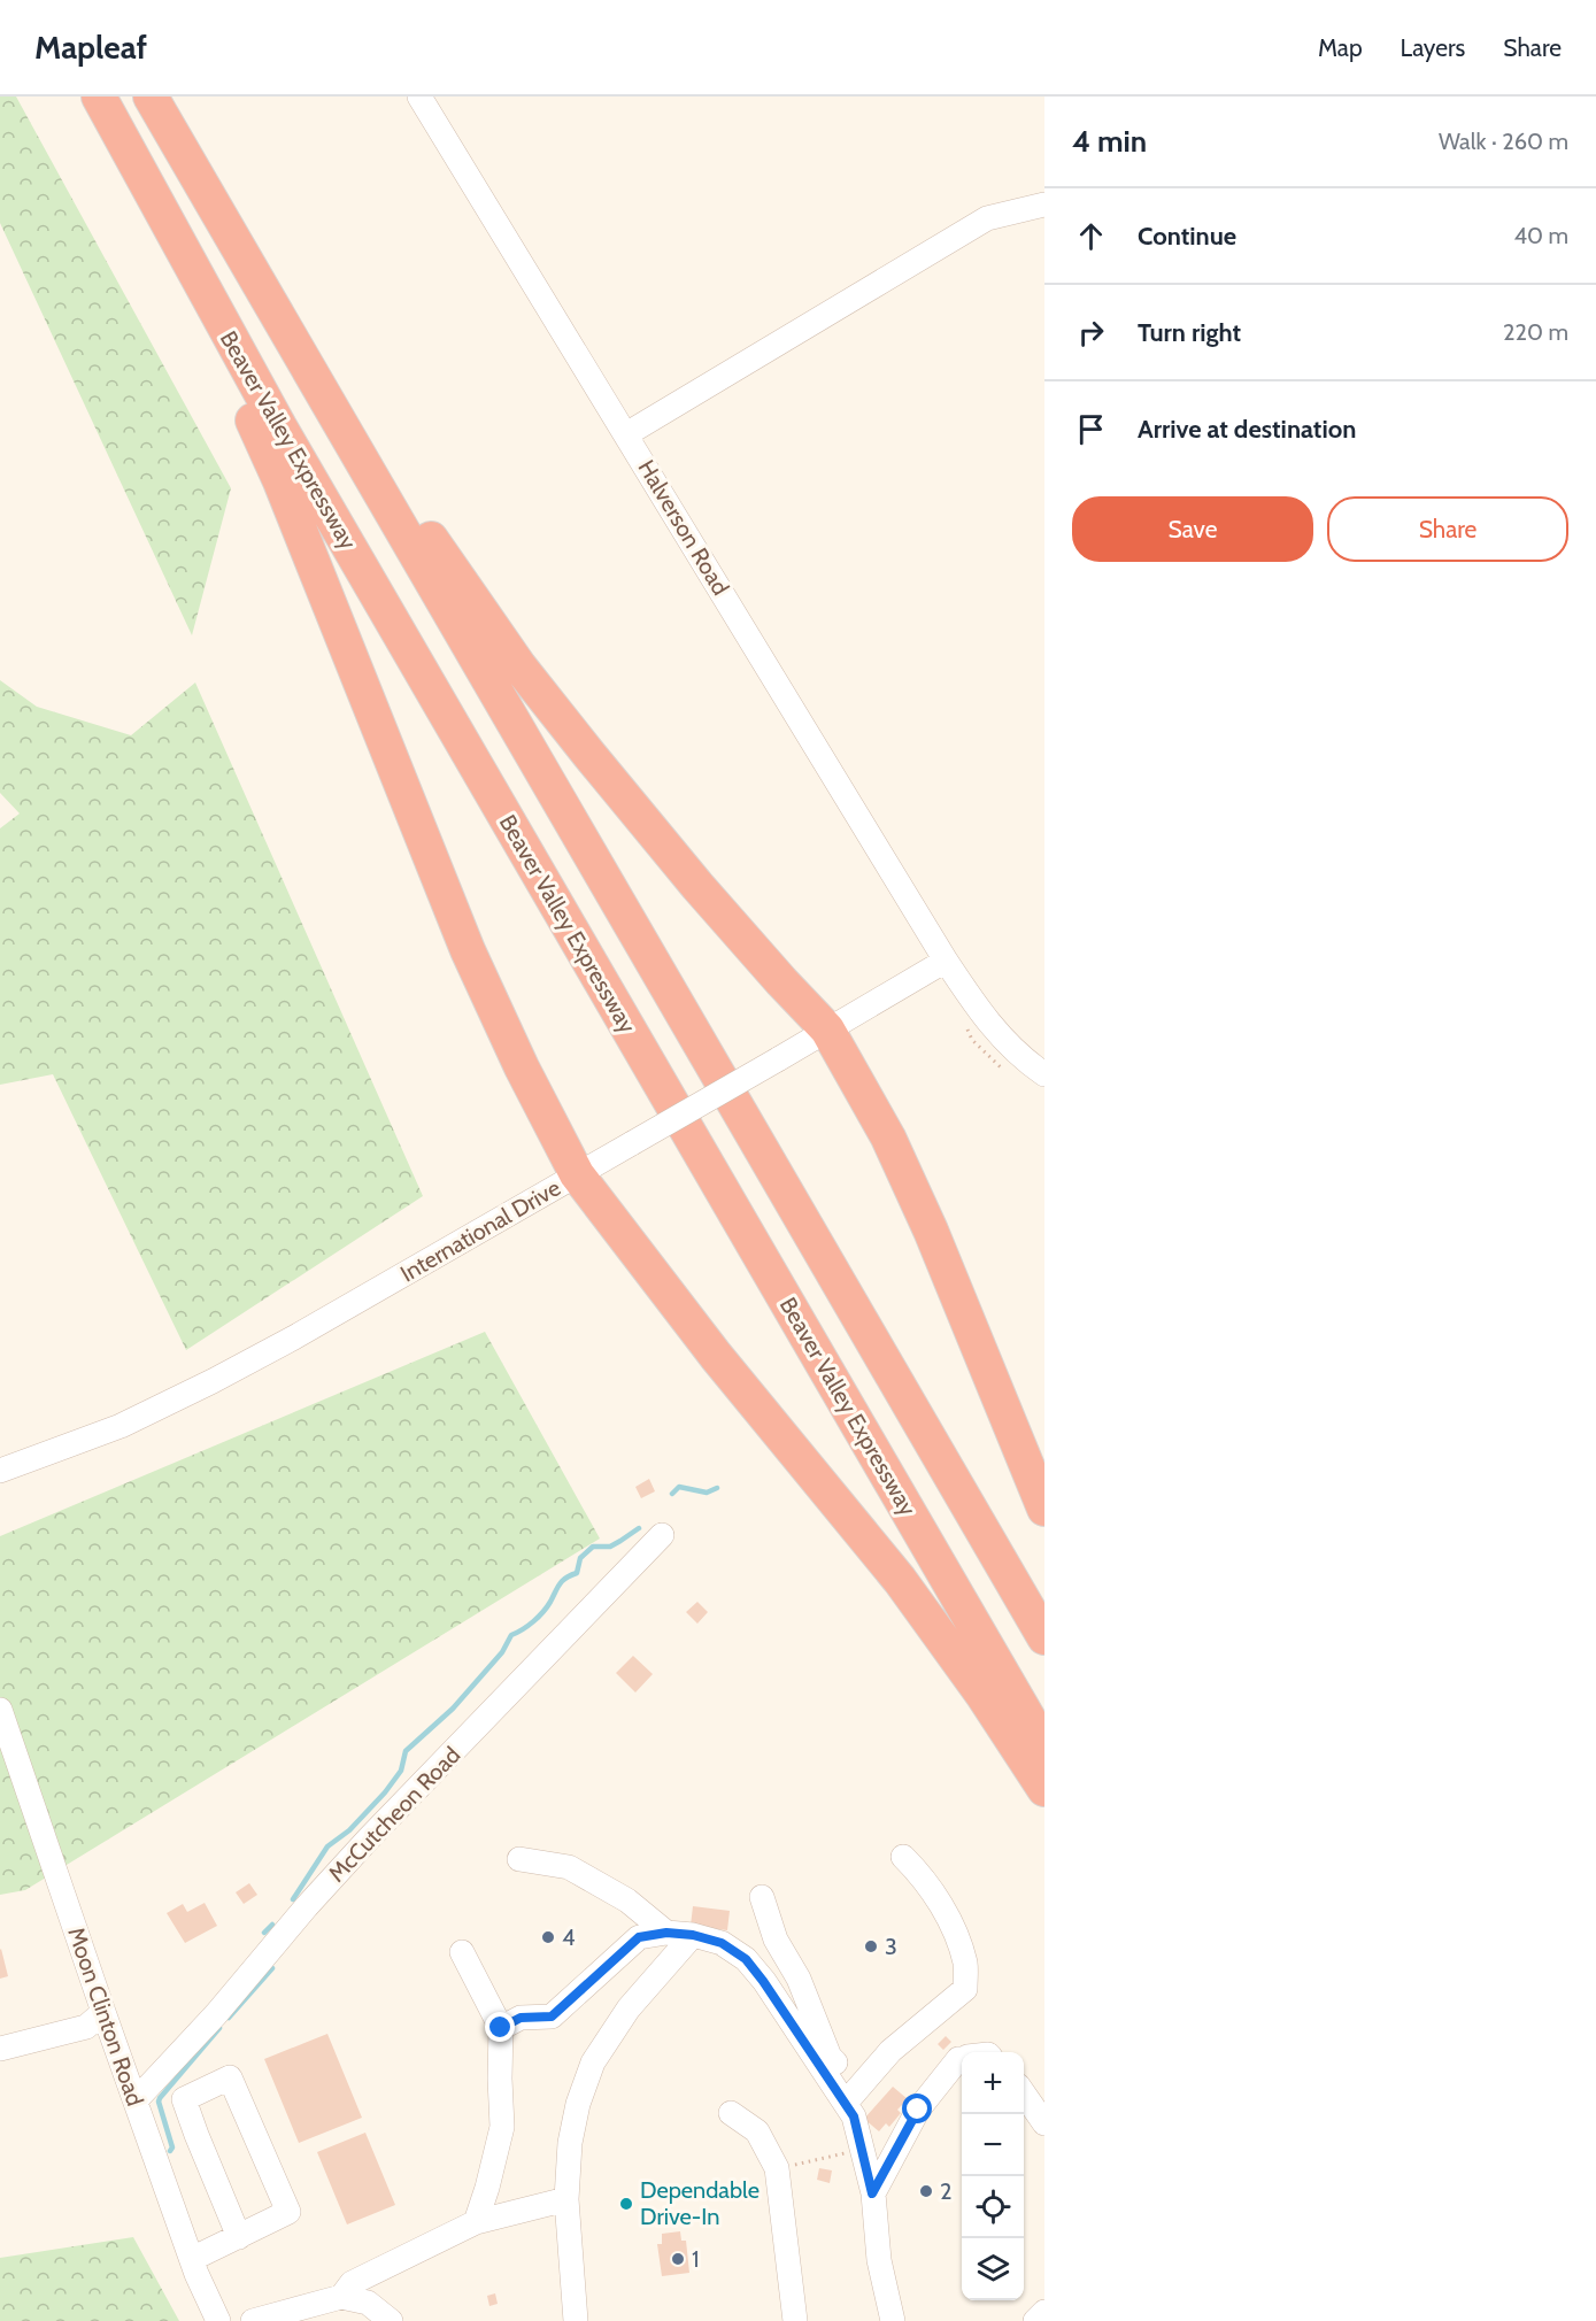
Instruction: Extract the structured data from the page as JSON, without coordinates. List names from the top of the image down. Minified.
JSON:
{"streets":{"highway":["Beaver Valley Expressway"],"street":["Halverson Road","International Drive","McCutcheon Road","Moon Clinton Road"]},"crossings":[["Halverson Road","International Drive"],["McCutcheon Road","Moon Clinton Road"]],"places":["4","3","2","Dependable Drive-In","1"],"page":{"header":"Mapleaf","nav":["Map","Layers","Share"],"heading":["4 min","Walk · 260 m"],"list":[["Continue","40 m"],["Turn right","220 m"],"Arrive at destination"],"buttons":["Save","Share"],"map_buttons":["+","−"]}}
